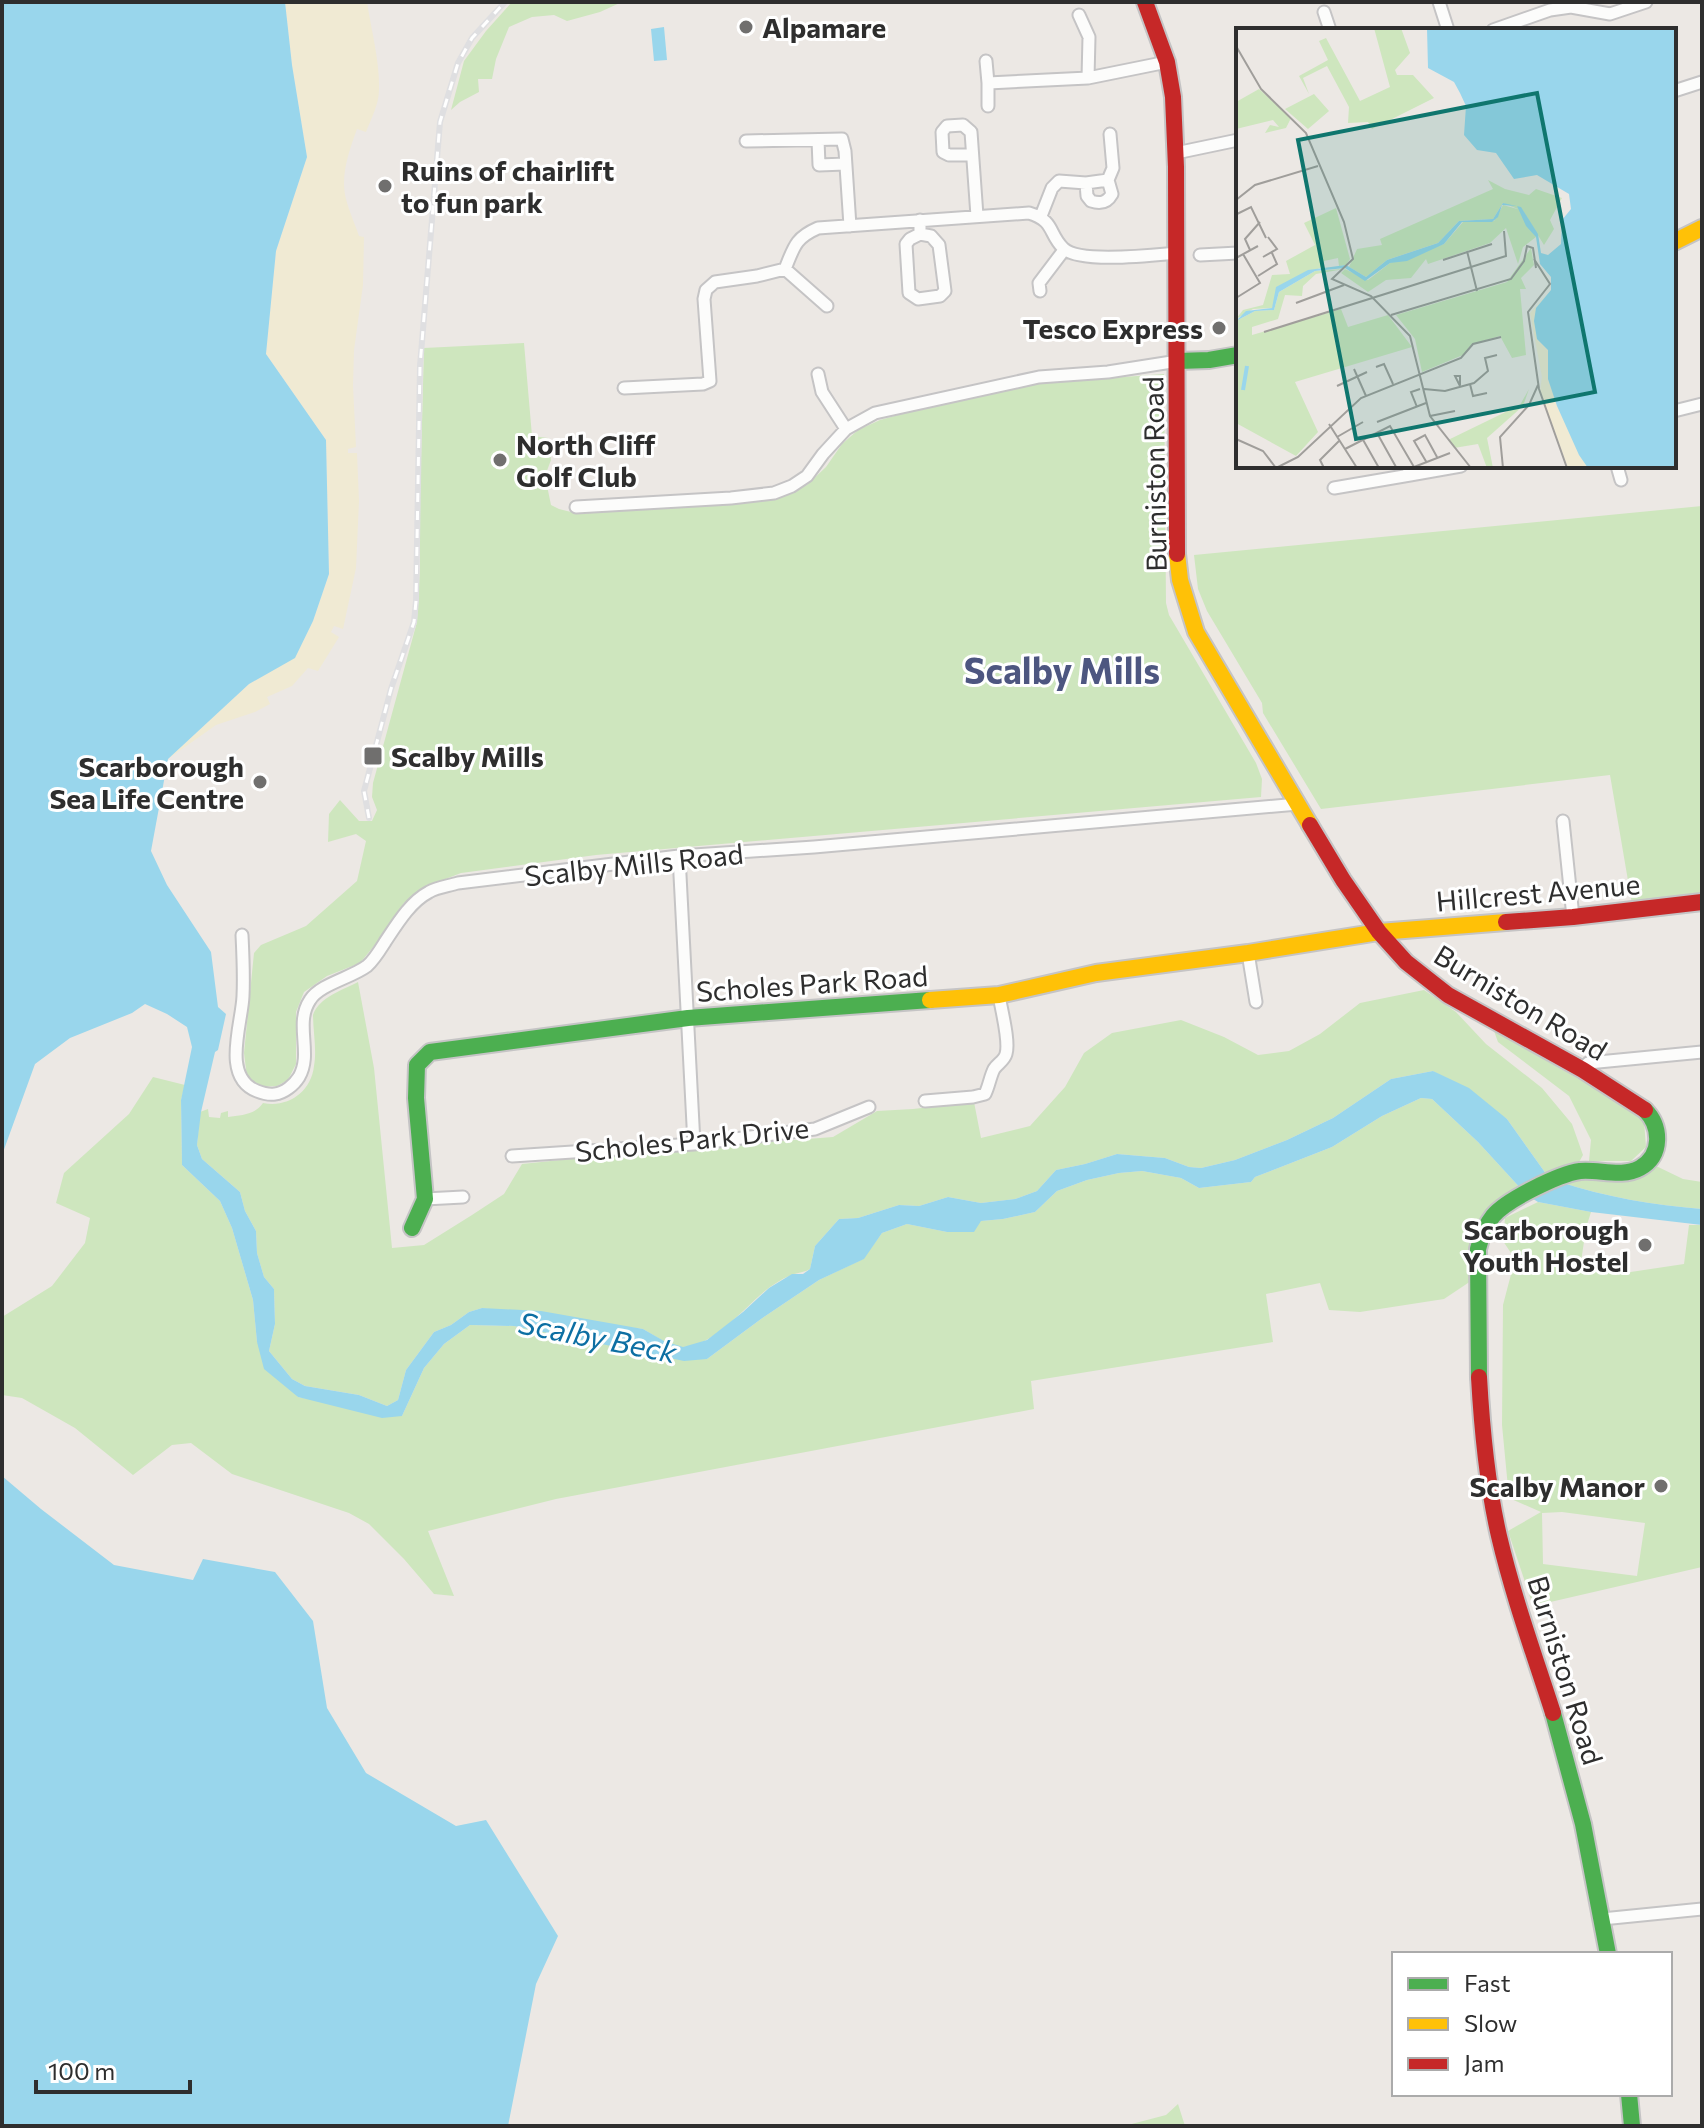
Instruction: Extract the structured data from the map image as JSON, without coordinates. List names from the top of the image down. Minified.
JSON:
{"streets":{"main road":["Burniston Road","Hillcrest Avenue","Scholes Park Road"],"street":["Scalby Mills Road","Scholes Park Drive"]},"crossings":[["Burniston Road","Scalby Mills Road"],["Burniston Road","Hillcrest Avenue"],["Burniston Road","Scholes Park Road"],["Hillcrest Avenue","Scholes Park Road"]],"districts":["Scalby Mills"],"water":["Scalby Beck"],"places":{"other":["Alpamare","Ruins of chairlift to fun park","Tesco Express","North Cliff Golf Club","Scarborough Sea Life Centre","Scarborough Youth Hostel","Scalby Manor"],"transit":["Scalby Mills"]},"legend":["Fast","Slow","Jam"],"scale_bar":"100 m"}
